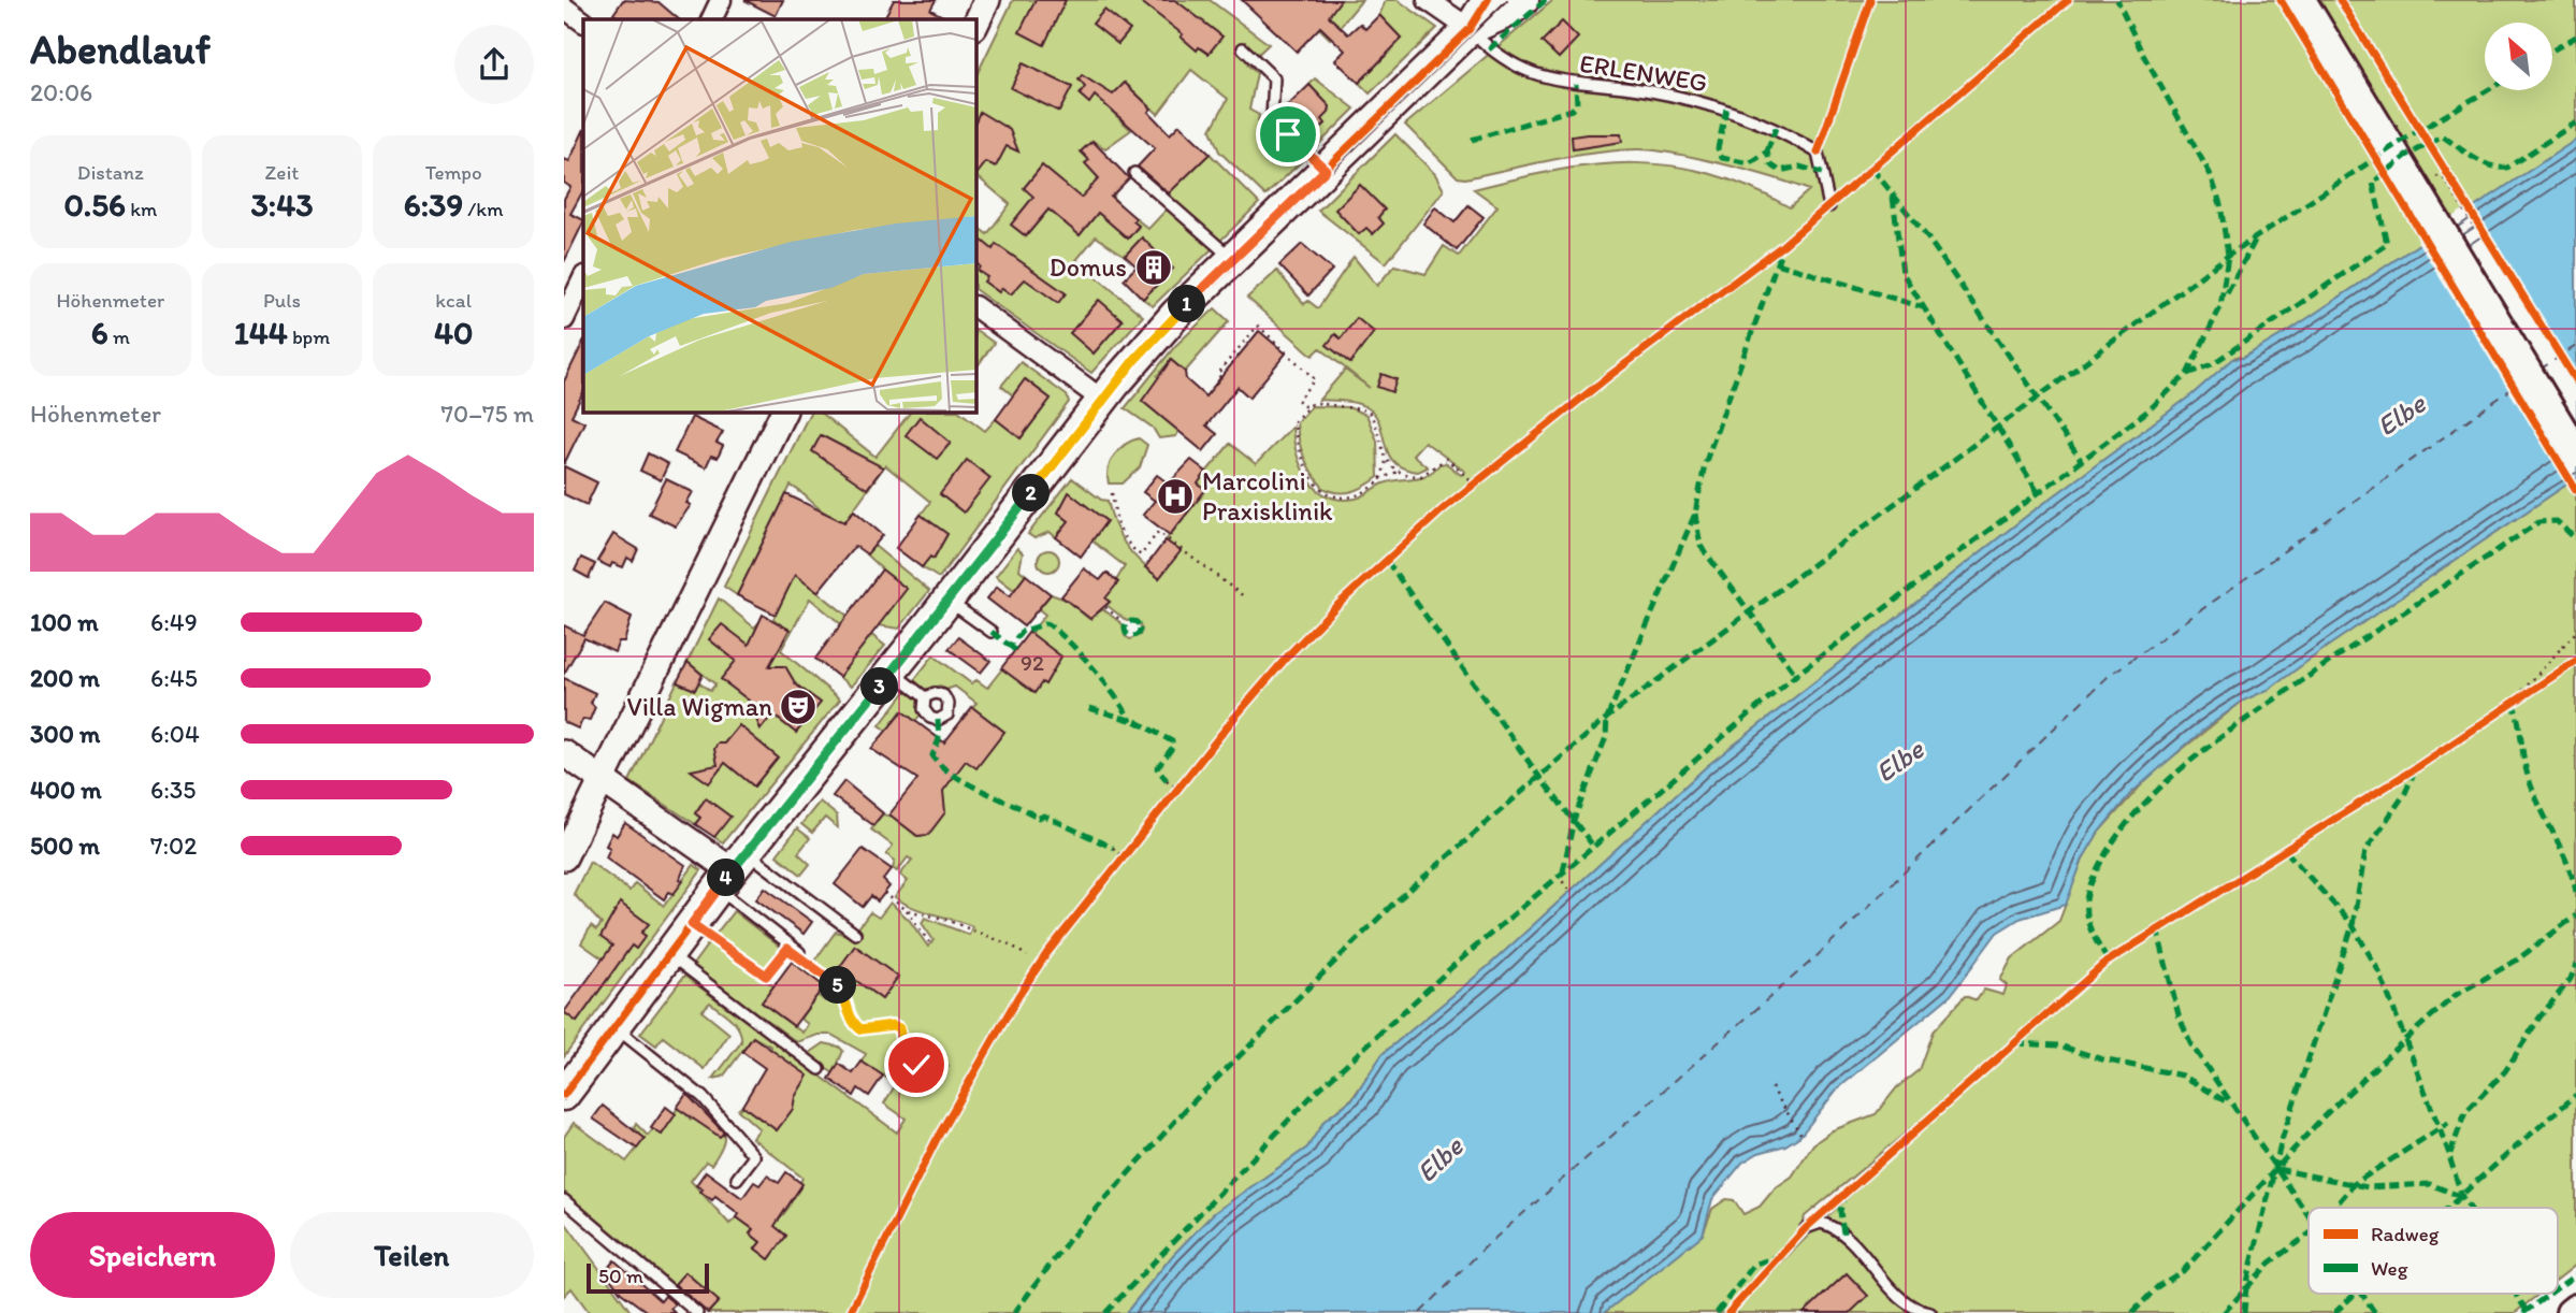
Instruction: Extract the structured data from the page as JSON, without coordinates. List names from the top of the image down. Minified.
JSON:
{"streets":{"lane":["ERLENWEG"]},"water":["Elbe"],"places":{"building":["Domus"],"hospital":["Marcolini Praxisklinik"],"theatre":["Villa Wigman"]},"house_numbers":["92"],"legend":["Radweg","Weg"],"scale_bar":"50 m","north":"top left","page":{"heading":["Abendlauf","20:06"],"stats":[["Distanz","0.56 km"],["Zeit","3:43"],["Tempo","6:39 /km"],["Höhenmeter","6 m"],["Puls","144 bpm"],["kcal","40"]],"pins":["1","2","3","4","5"],"chart":["Höhenmeter","70–75 m"],"list":[{"name":"100 m","note":"6:49"},{"name":"200 m","note":"6:45"},{"name":"300 m","note":"6:04"},{"name":"400 m","note":"6:35"},{"name":"500 m","note":"7:02"}],"buttons":["Speichern","Teilen"],"scale":"50 m"}}
